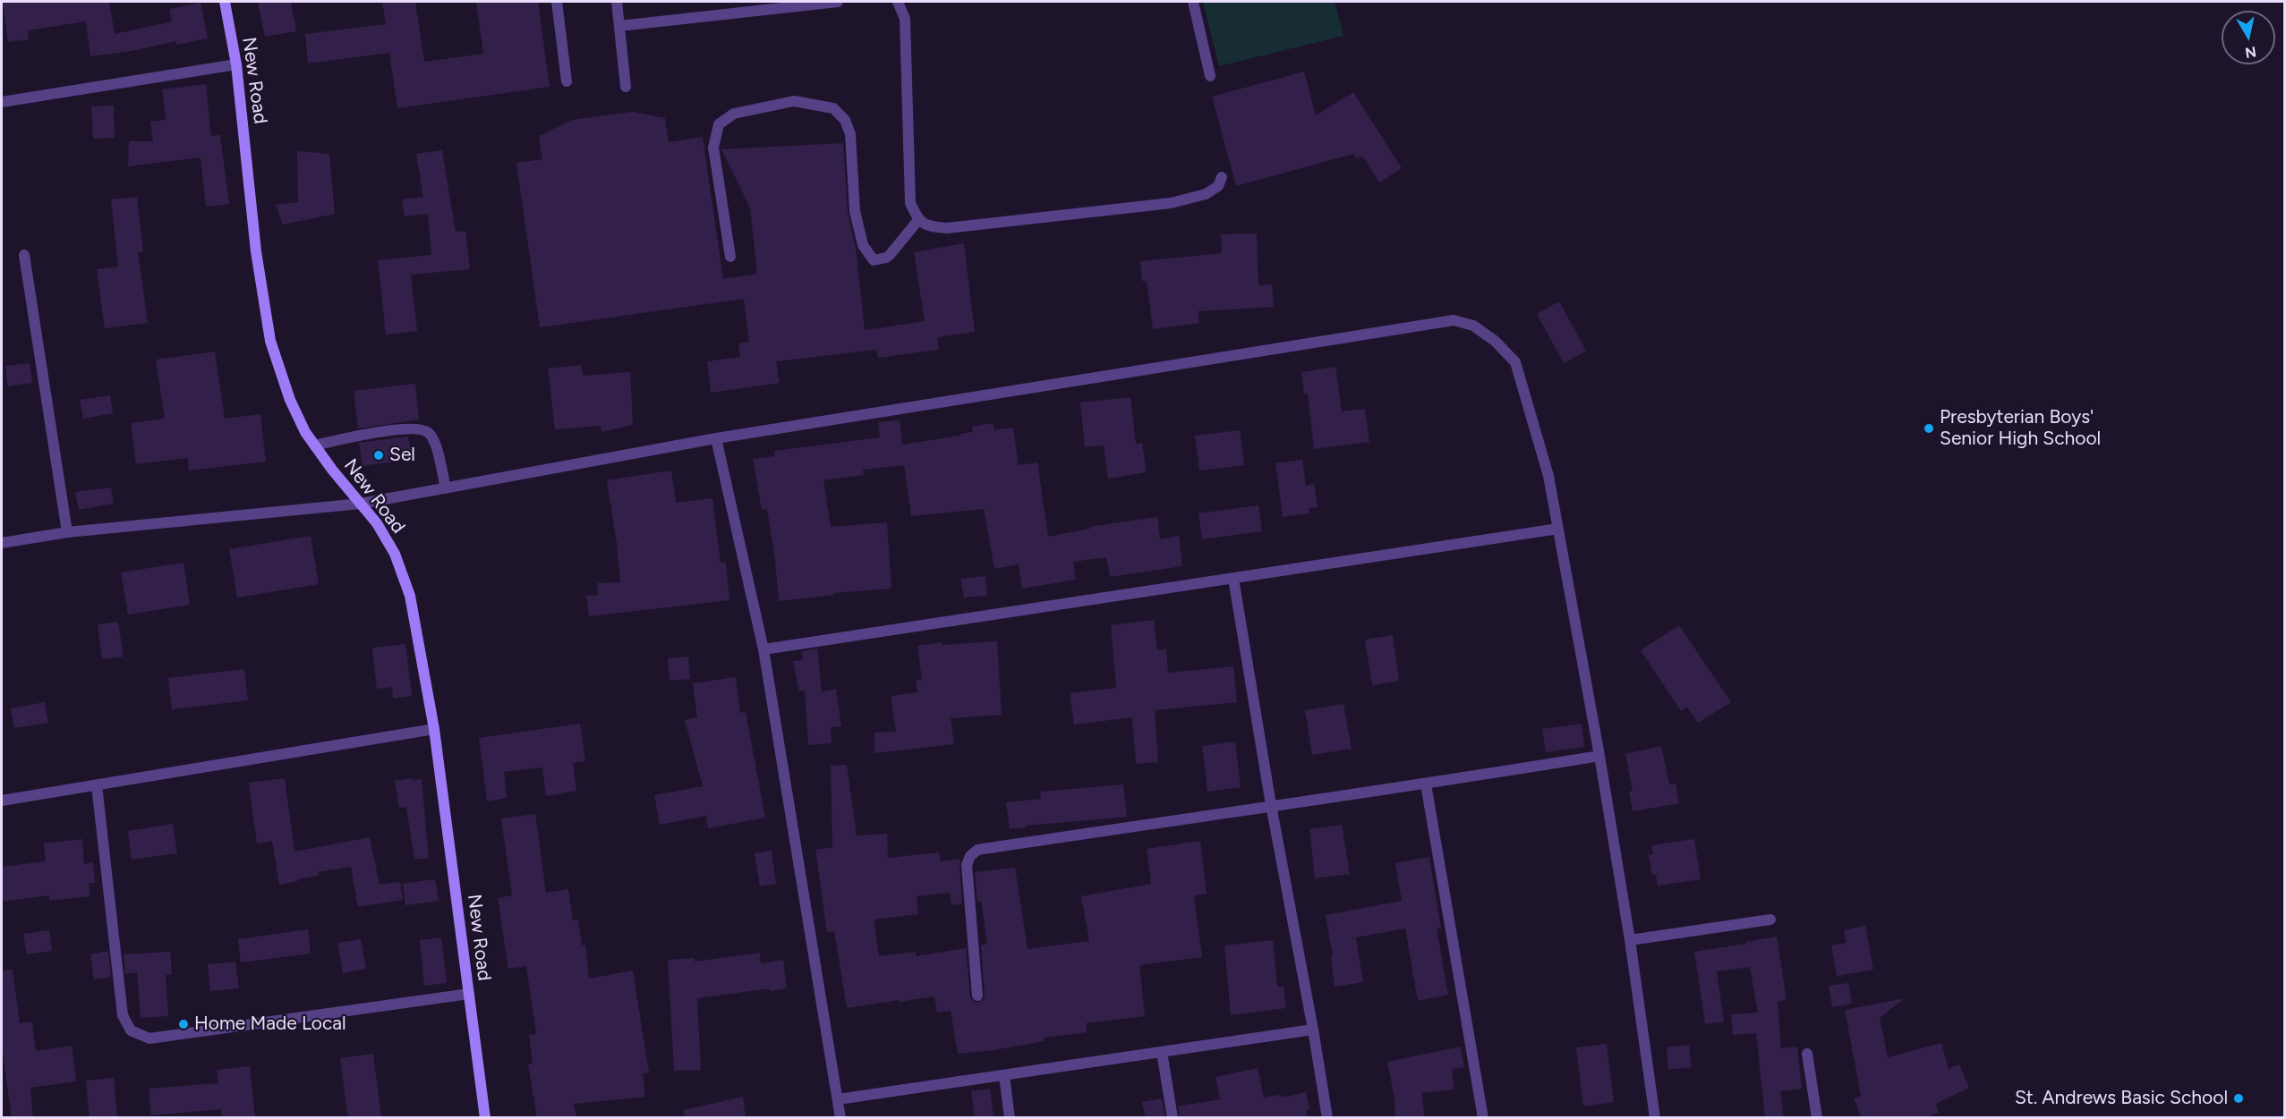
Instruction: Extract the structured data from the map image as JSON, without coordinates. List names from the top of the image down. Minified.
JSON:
{"streets":{"street":["New Road"]},"places":["Presbyterian Boys' Senior High School","Sel","Home Made Local","St. Andrews Basic School"],"north":"bottom"}
